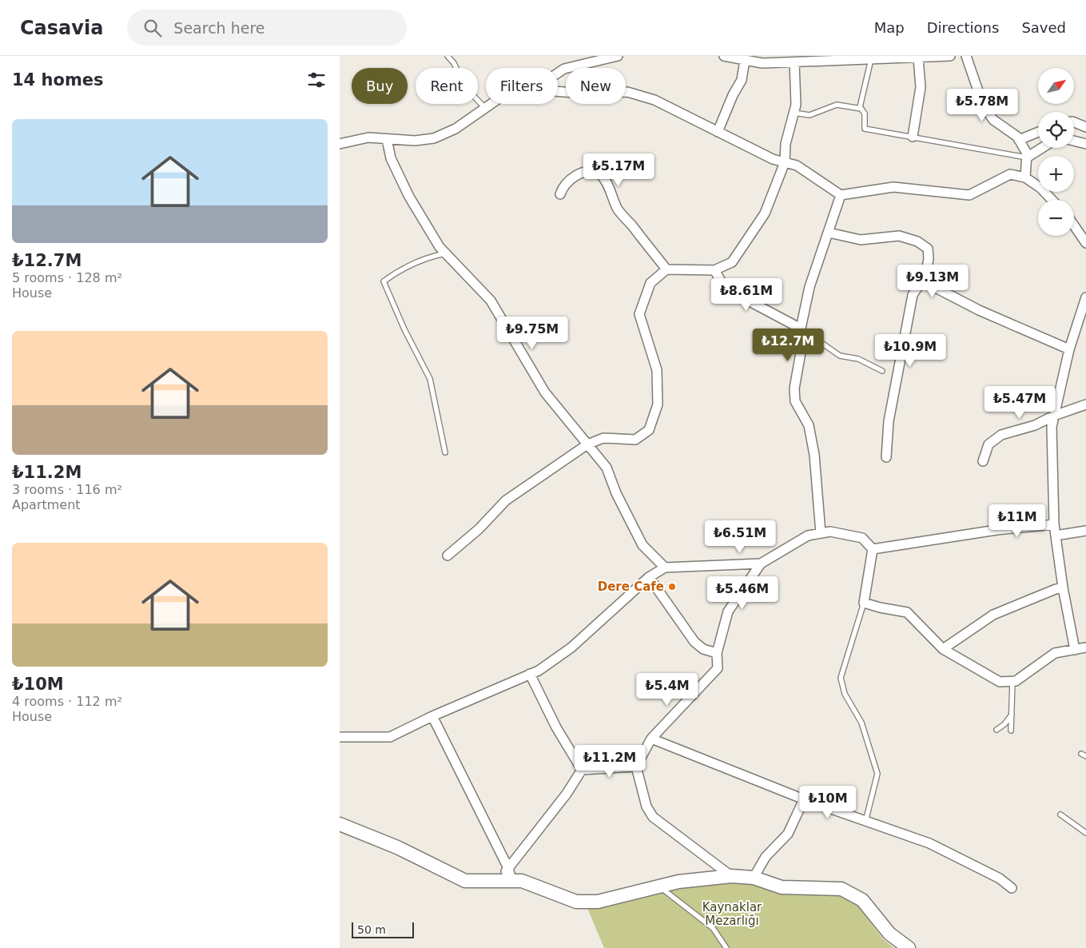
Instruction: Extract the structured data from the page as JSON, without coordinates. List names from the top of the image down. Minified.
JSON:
{"parks":["Kaynaklar Mezarlığı"],"places":["Dere Cafe"],"scale_bar":"50 m","north":"top right","page":{"header":"Casavia","search":"Search here","nav":["Map","Directions","Saved"],"heading":"14 homes","map_buttons":["+","−"],"chip":["Buy","Rent","Filters","New"],"price":["₺5.78M","₺5.17M","₺9.13M","₺8.61M","₺9.75M","₺12.7M","₺10.9M","₺5.47M","₺11M","₺6.51M","₺5.46M","₺5.4M","₺11.2M","₺10M"],"list":[{"name":"₺12.7M","note":"5 rooms · 128 m² · House"},{"name":"₺11.2M","note":"3 rooms · 116 m² · Apartment"},{"name":"₺10M","note":"4 rooms · 112 m² · House"}],"scale":"50 m"}}
